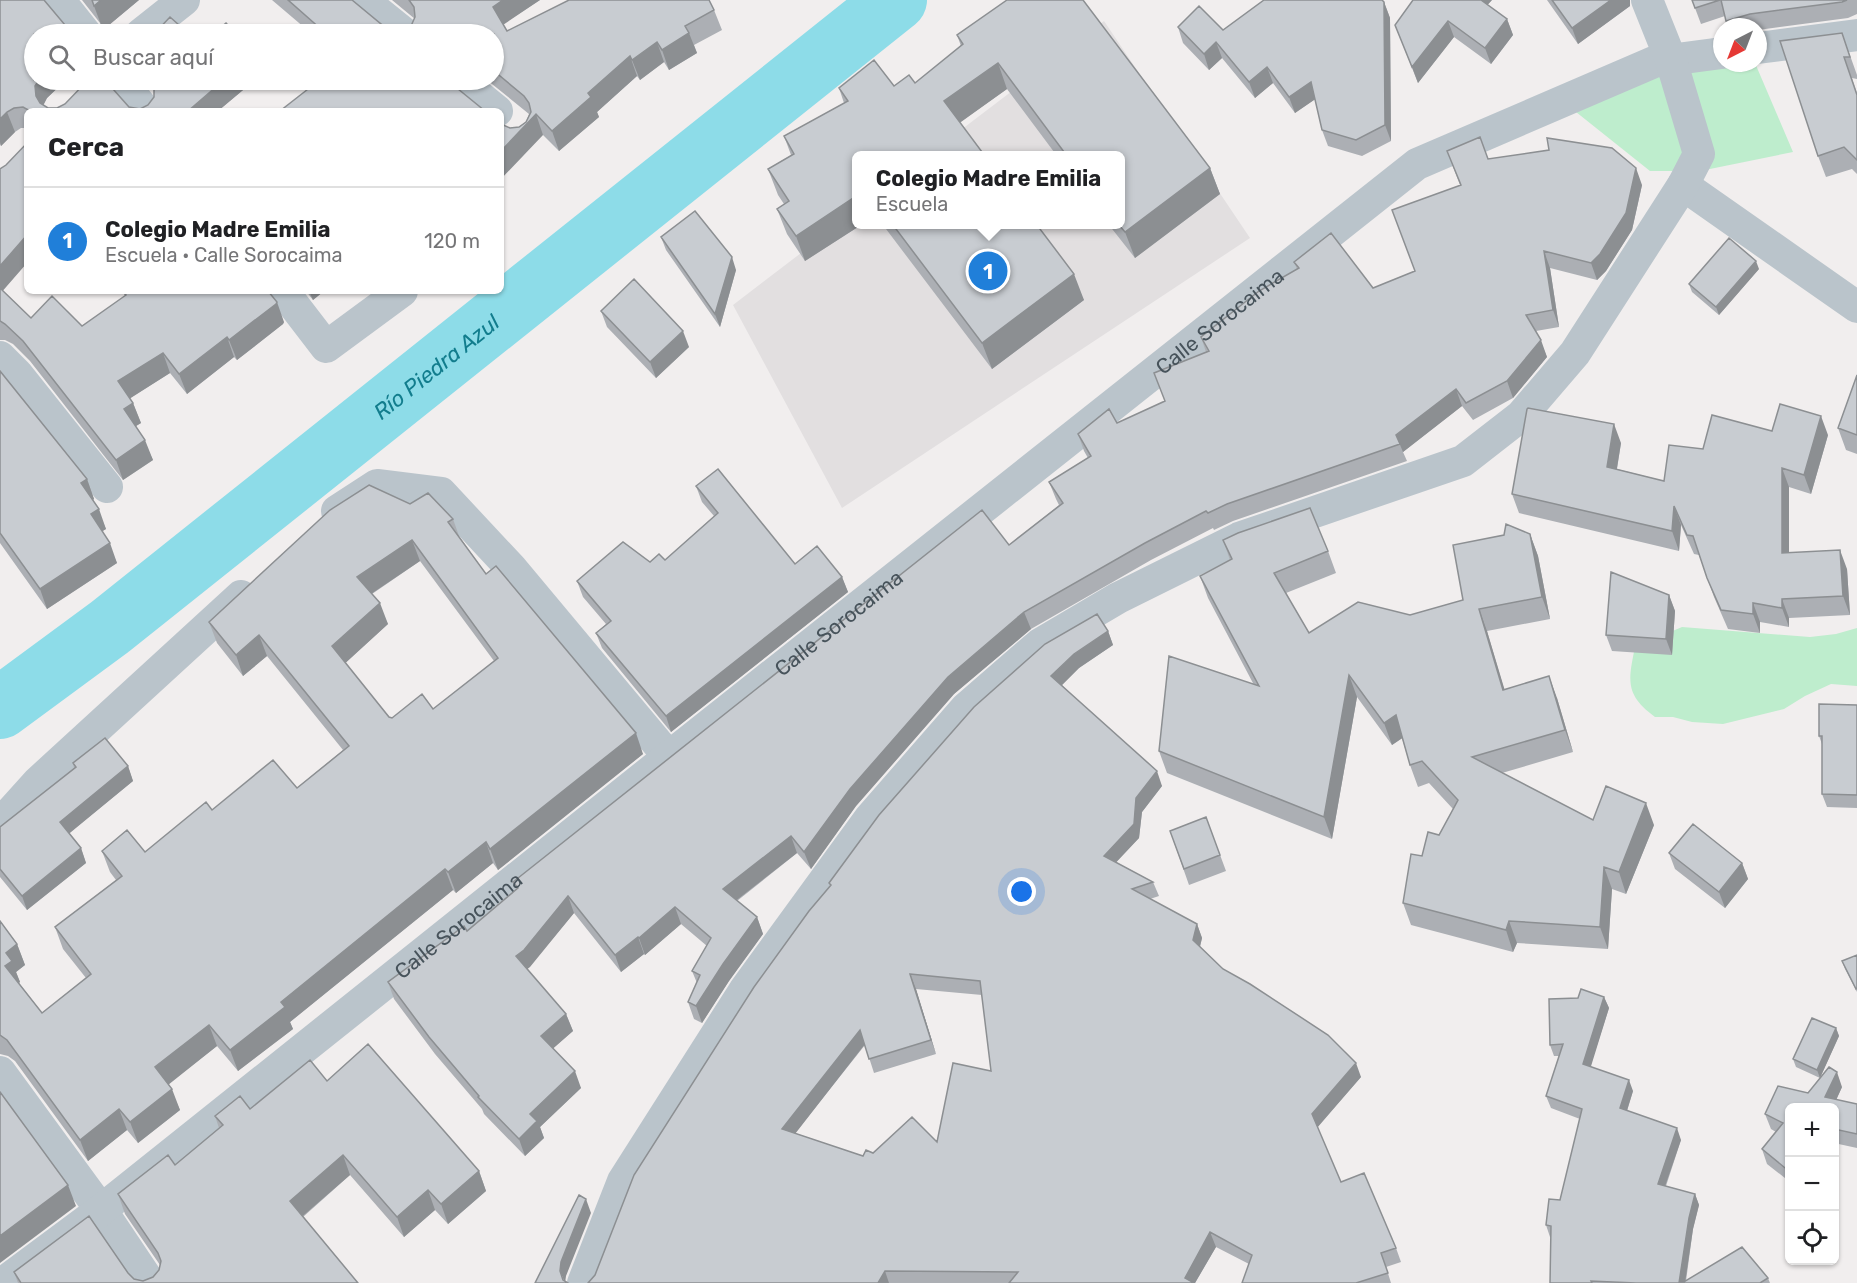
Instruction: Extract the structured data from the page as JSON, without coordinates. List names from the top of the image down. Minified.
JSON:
{"streets":{"street":["Calle Sorocaima"]},"water":["Río Piedra Azul"],"north":"bottom left","page":{"search":"Buscar aquí","heading":"Cerca","popup":["Colegio Madre Emilia","Escuela"],"list":[{"mark":"1","name":"Colegio Madre Emilia","note":"Escuela · Calle Sorocaima","value":"120 m"}],"pins":"1","map_buttons":["+","−"]}}
